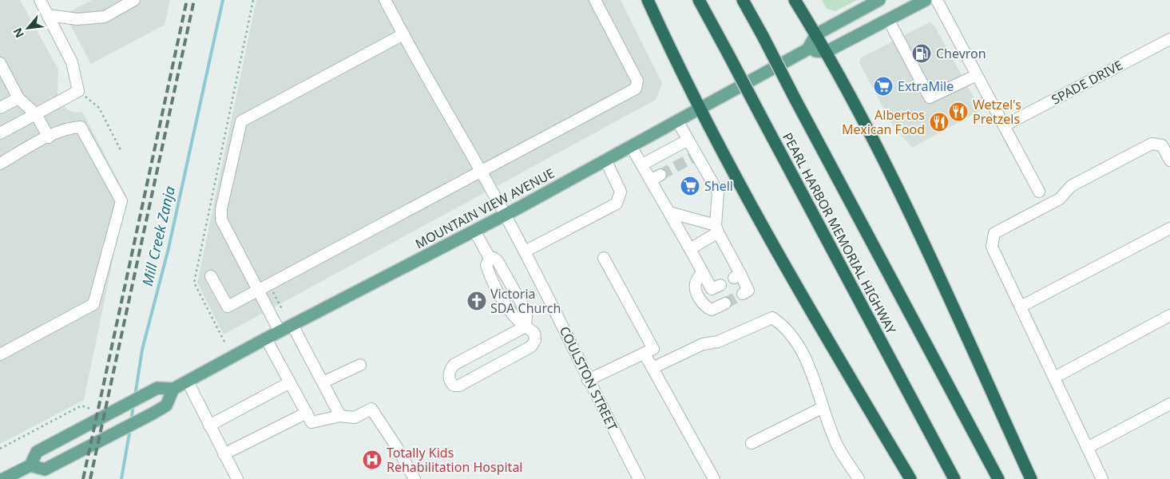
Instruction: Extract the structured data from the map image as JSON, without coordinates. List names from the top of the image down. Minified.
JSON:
{"streets":{"highway":["PEARL HARBOR MEMORIAL HIGHWAY"],"main road":["MOUNTAIN VIEW AVENUE"],"street":["SPADE DRIVE","COULSTON STREET"]},"crossings":[["MOUNTAIN VIEW AVENUE","COULSTON STREET"]],"water":["Mill Creek Zanja"],"places":{"fuel station":["Chevron"],"supermarket":["ExtraMile","Shell"],"restaurant":["Wetzel's Pretzels","Albertos Mexican Food"],"church":["Victoria SDA Church"],"hospital":["Totally Kids Rehabilitation Hospital"]},"north":"bottom left"}
